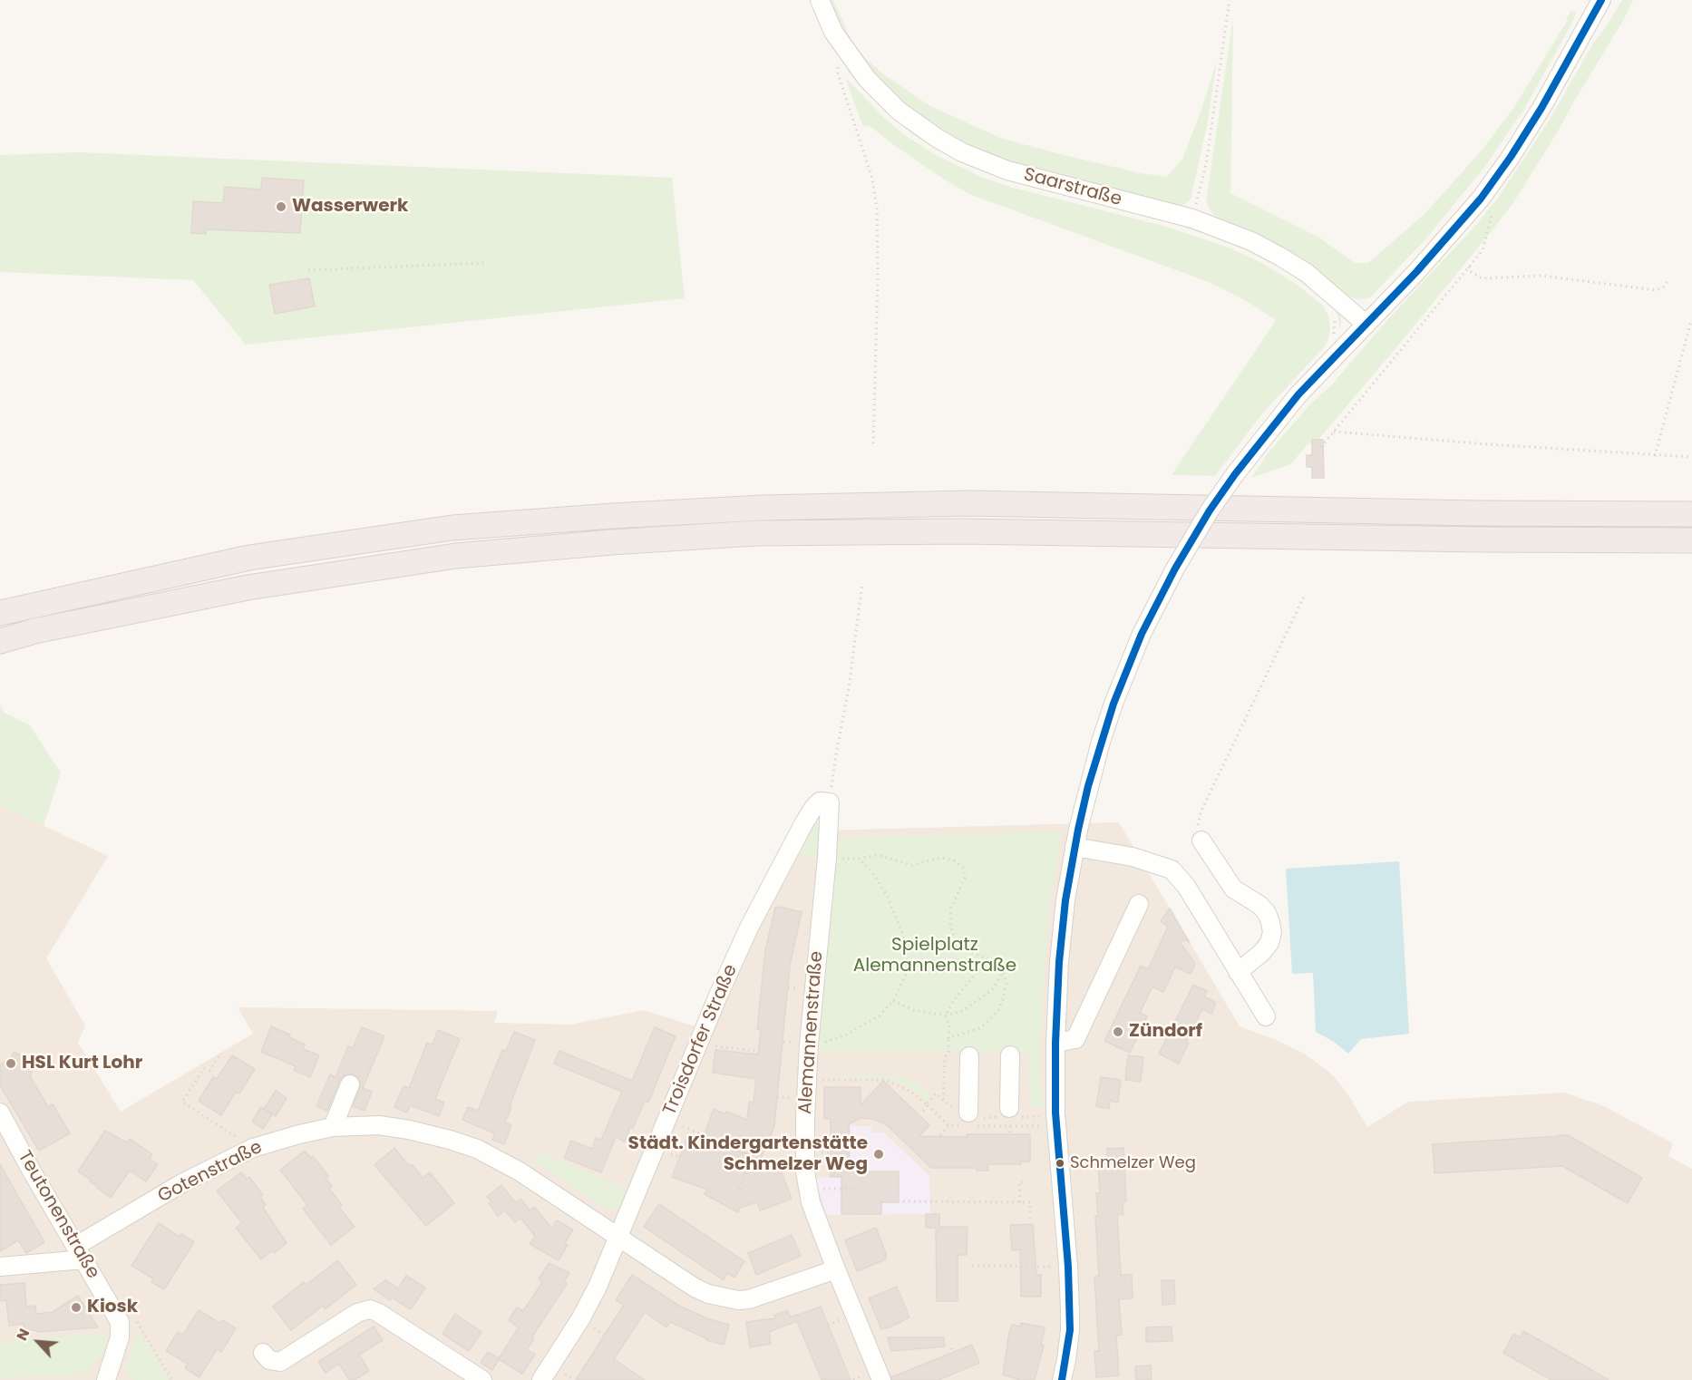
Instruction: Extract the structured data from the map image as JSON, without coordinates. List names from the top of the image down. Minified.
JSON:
{"streets":{"street":["Saarstraße","Alemannenstraße","Troisdorfer Straße","Gotenstraße","Teutonenstraße"]},"crossings":[["Alemannenstraße","Troisdorfer Straße"],["Alemannenstraße","Gotenstraße"],["Troisdorfer Straße","Gotenstraße"],["Gotenstraße","Teutonenstraße"]],"parks":["Spielplatz Alemannenstraße"],"places":["Wasserwerk","Zündorf","HSL Kurt Lohr","Städt. Kindergartenstätte Schmelzer Weg","Schmelzer Weg","Kiosk"],"north":"top left"}
